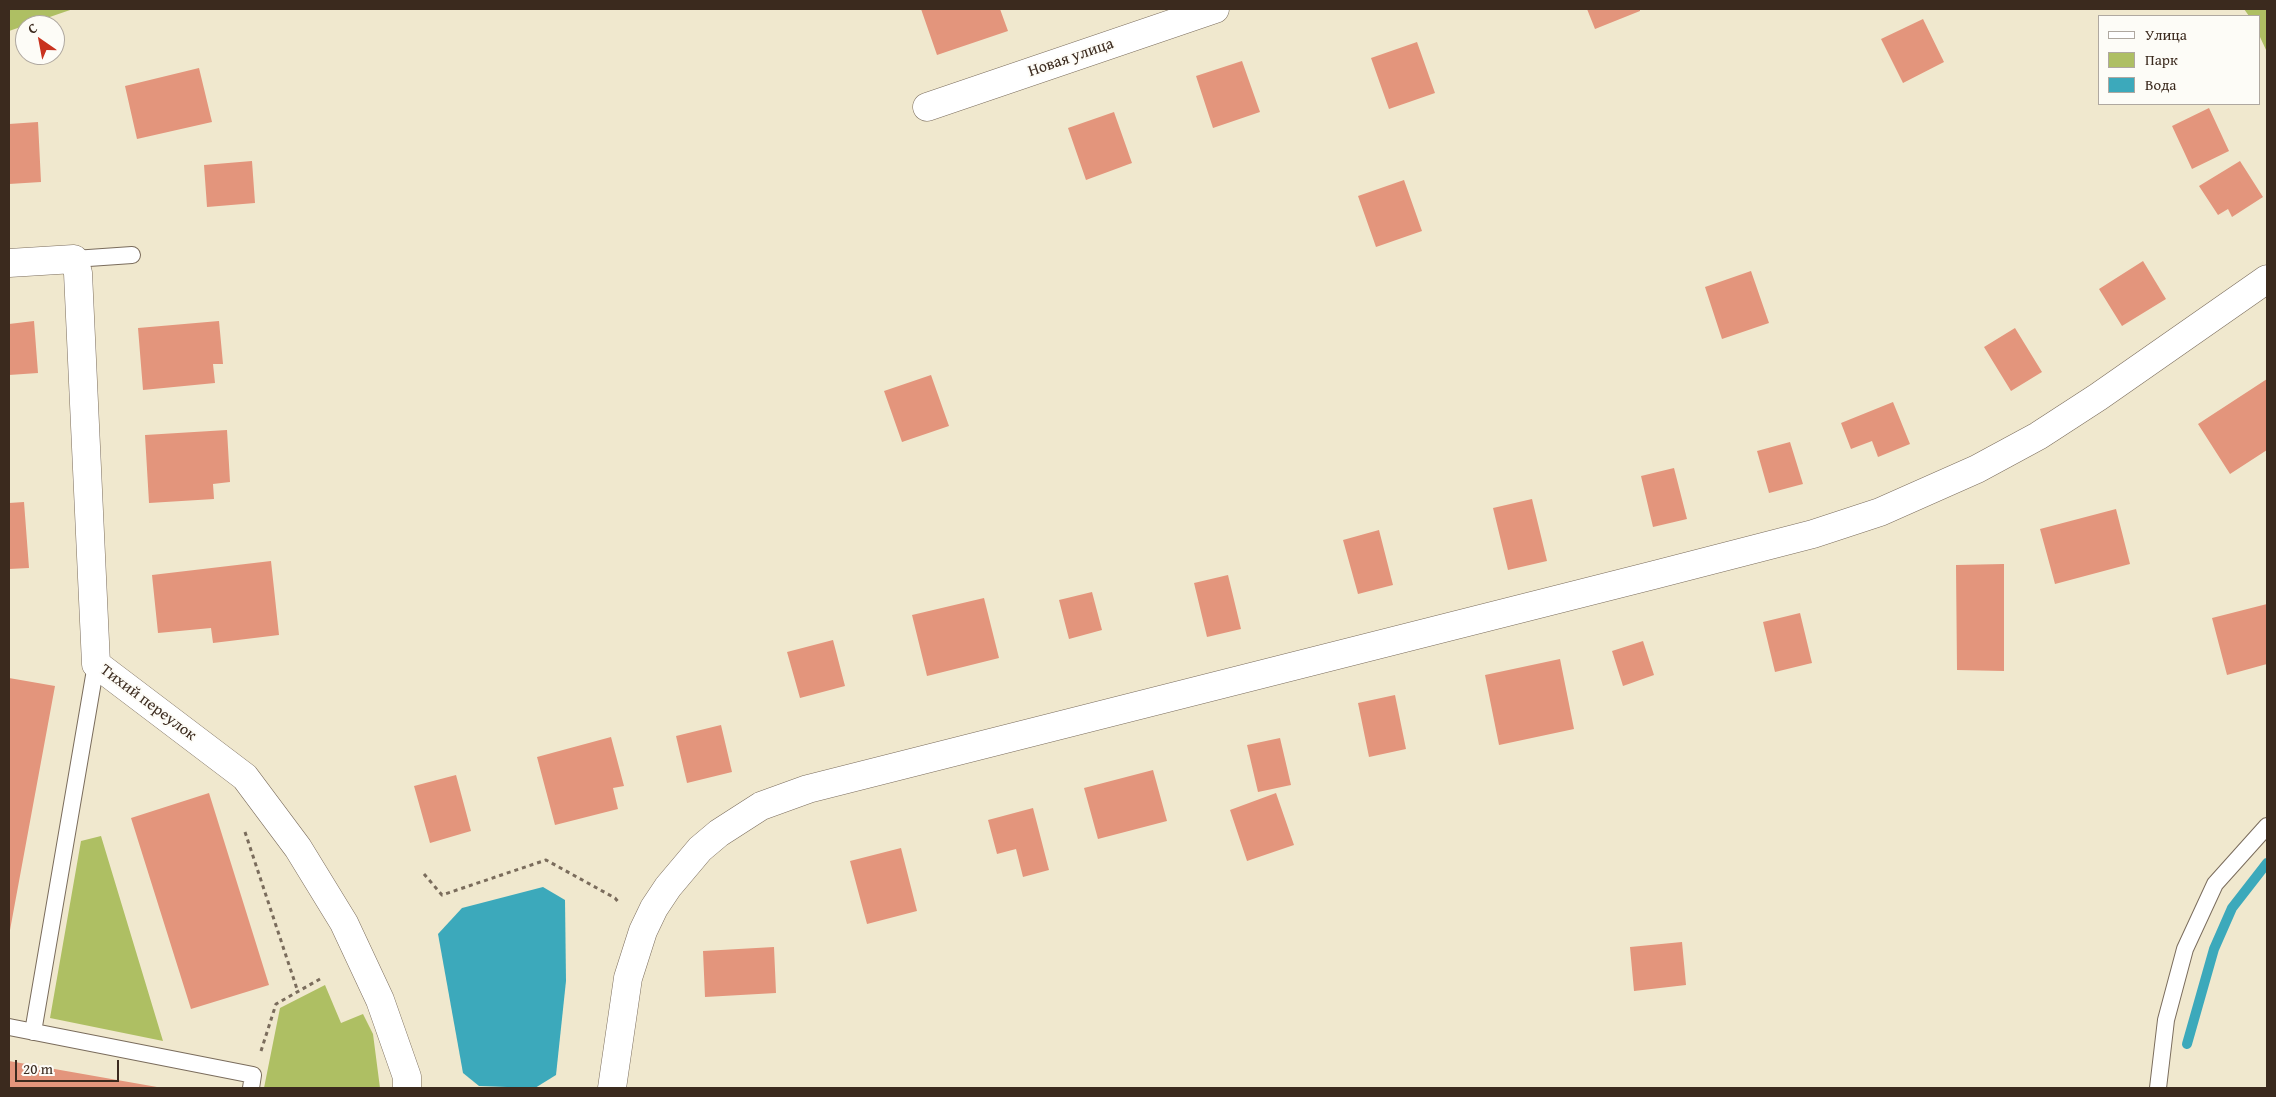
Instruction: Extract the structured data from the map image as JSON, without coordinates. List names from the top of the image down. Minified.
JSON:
{"streets":{"street":["Новая улица","Тихий переулок"]},"legend":["Улица","Парк","Вода"],"scale_bar":"20 m","north":"top left"}
